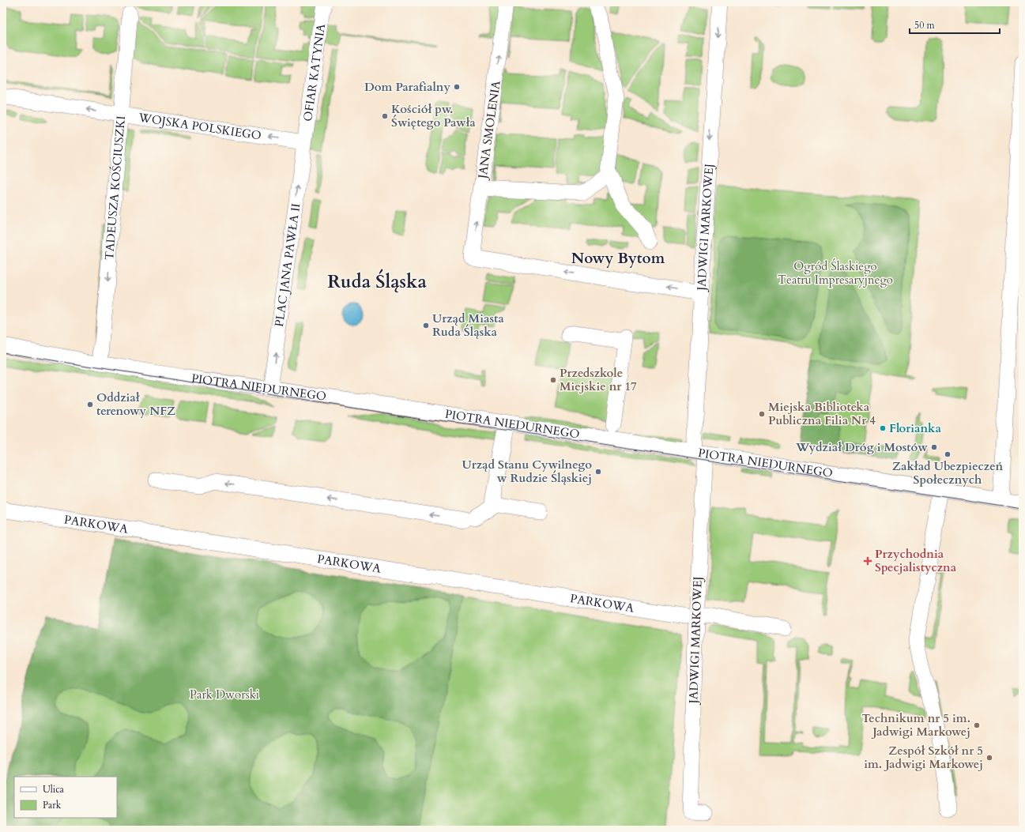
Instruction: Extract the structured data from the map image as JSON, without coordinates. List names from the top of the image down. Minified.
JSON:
{"streets":{"street":["OFIAR KATYNIA","WOJSKA POLSKIEGO","JANA SMOLENIA","TADEUSZA KOŚCIUSZKI","JADWIGI MARKOWEJ","PLAC JANA PAWŁA II","PIOTRA NIEDURNEGO","PARKOWA"]},"crossings":[["OFIAR KATYNIA","WOJSKA POLSKIEGO"],["OFIAR KATYNIA","PLAC JANA PAWŁA II"],["WOJSKA POLSKIEGO","TADEUSZA KOŚCIUSZKI"],["WOJSKA POLSKIEGO","PLAC JANA PAWŁA II"],["JANA SMOLENIA","JADWIGI MARKOWEJ"],["TADEUSZA KOŚCIUSZKI","PIOTRA NIEDURNEGO"],["JADWIGI MARKOWEJ","PIOTRA NIEDURNEGO"],["JADWIGI MARKOWEJ","PARKOWA"],["PLAC JANA PAWŁA II","PIOTRA NIEDURNEGO"]],"one_way":["WOJSKA POLSKIEGO","TADEUSZA KOŚCIUSZKI","PLAC JANA PAWŁA II"],"districts":["Nowy Bytom","Ruda Śląska"],"parks":["Ogród Ślaskiego Teatru Impresaryjnego","Park Dworski"],"places":{"other":["Dom Parafialny","Kościół pw. Świętego Pawła","Urząd Miasta Ruda Śląska","Przedszkole Miejskie nr 17","Oddział terenowy NFZ","Miejska Biblioteka Publiczna Filia Nr 4","Florianka","Wydział Dróg i Mostów","Zakład Ubezpieczeń Społecznych","Urząd Stanu Cywilnego w Rudzie Śląskiej","Technikum nr 5 im. Jadwigi Markowej","Zespół Szkół nr 5 im. Jadwigi Markowej"],"health":["Przychodnia Specjalistyczna"]},"legend":["Ulica","Park"],"scale_bar":"50 m"}
